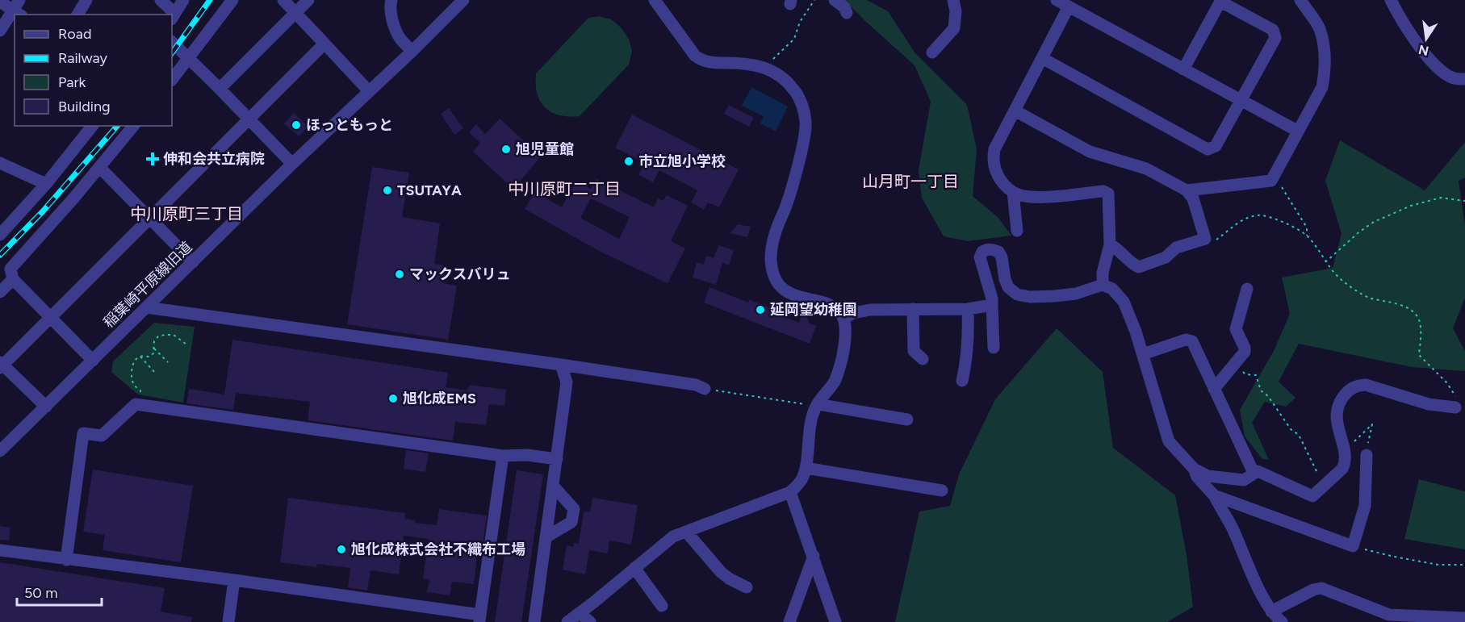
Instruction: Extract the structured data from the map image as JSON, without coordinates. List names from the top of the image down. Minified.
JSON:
{"streets":{"street":["稲葉崎平原線旧道"]},"districts":["山月町一丁目","中川原町二丁目","中川原町三丁目"],"places":{"other":["ほっともっと","旭児童館","市立旭小学校","TSUTAYA","マックスバリュ","延岡望幼稚園","旭化成EMS","旭化成株式会社不織布工場"],"health":["伸和会共立病院"]},"legend":["Road","Railway","Park","Building"],"scale_bar":"50 m","north":"bottom"}
